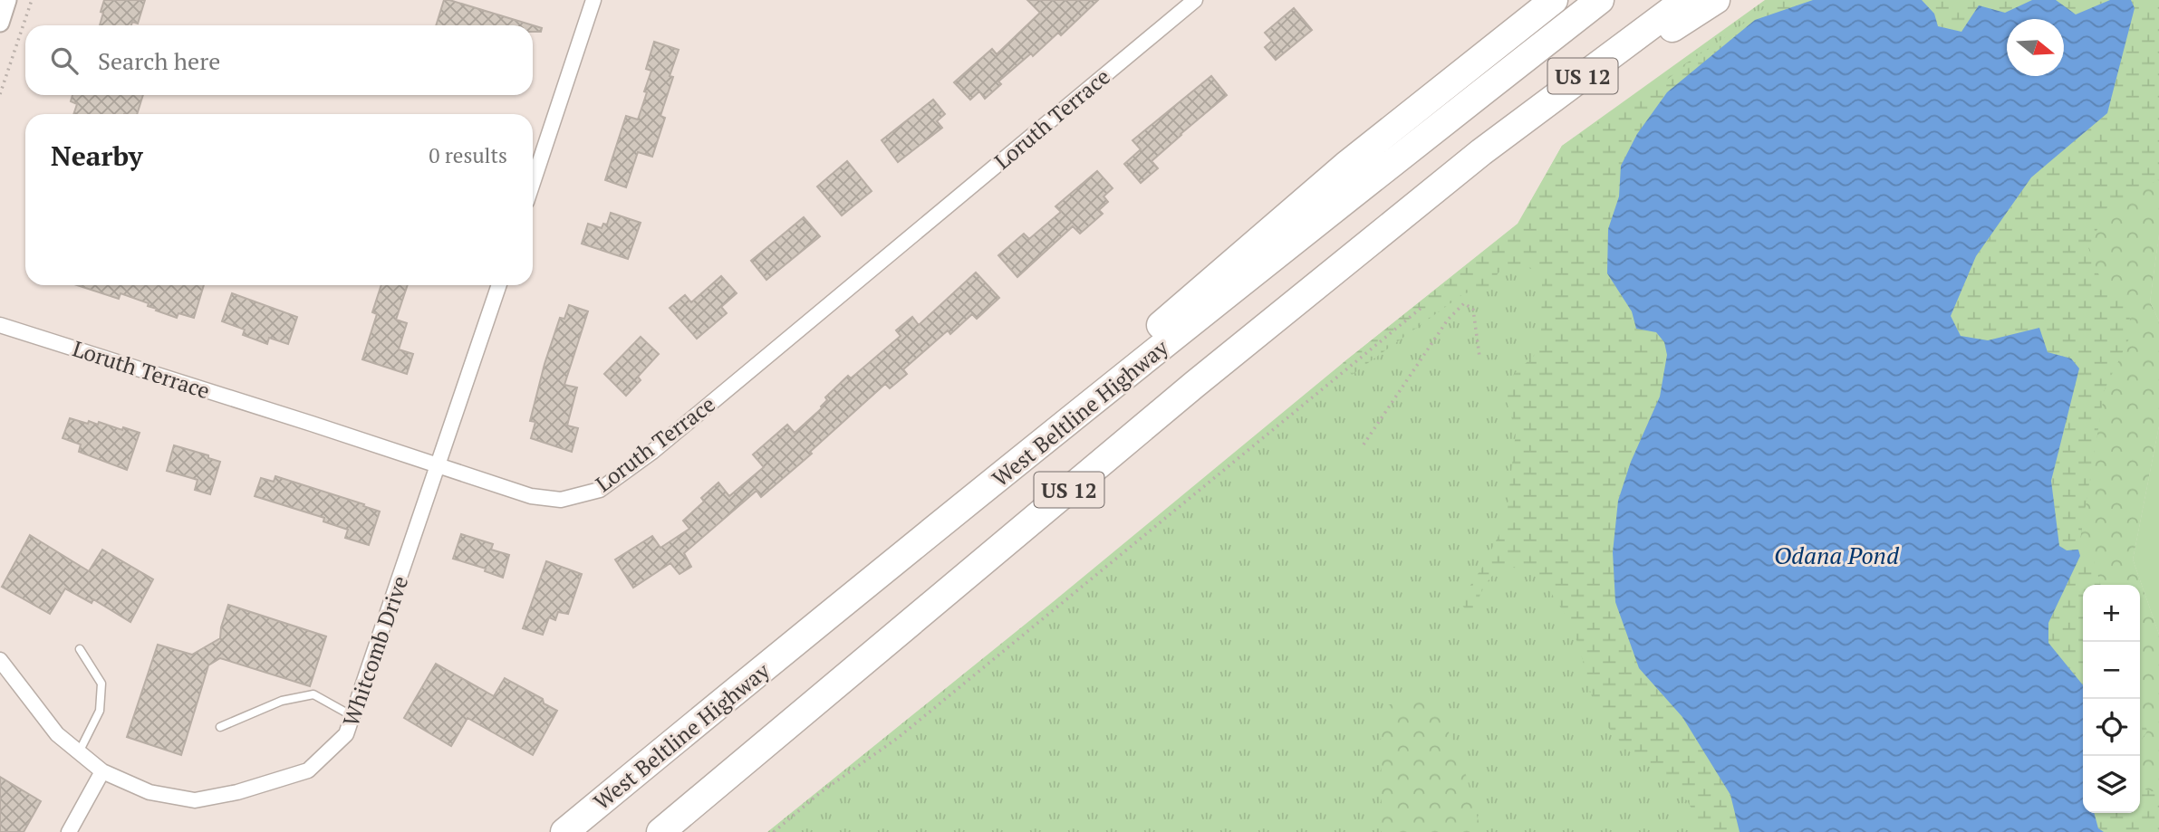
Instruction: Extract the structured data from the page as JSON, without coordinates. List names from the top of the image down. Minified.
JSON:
{"streets":{"highway":["US 12","West Beltline Highway"],"street":["Loruth Terrace","Whitcomb Drive"]},"crossings":[["Loruth Terrace","Whitcomb Drive"]],"water":["Odana Pond"],"north":"right","page":{"search":"Search here","heading":["Nearby","0 results"],"map_buttons":["+","−"]}}
